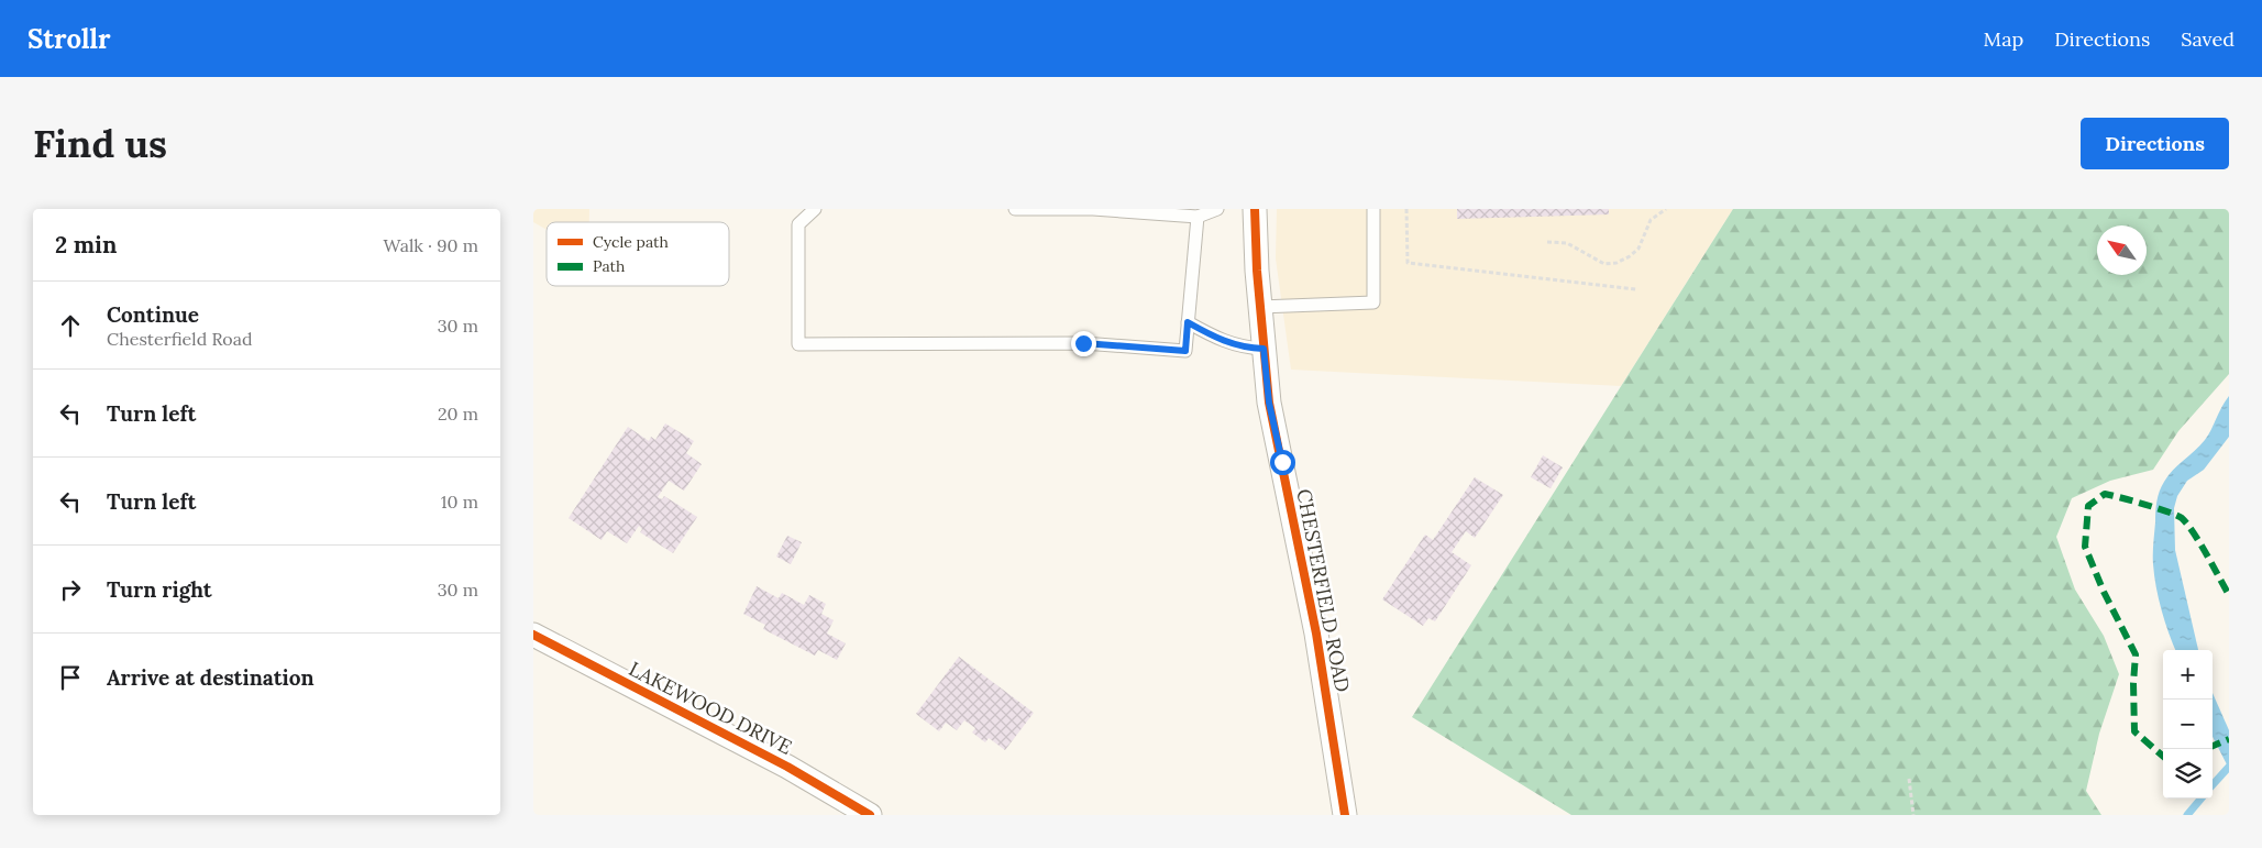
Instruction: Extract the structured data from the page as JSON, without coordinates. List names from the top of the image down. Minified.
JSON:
{"streets":{"street":["CHESTERFIELD ROAD","LAKEWOOD DRIVE"]},"legend":["Cycle path","Path"],"north":"top left","page":{"header":"Strollr","nav":["Map","Directions","Saved"],"buttons":"Directions","title":"Find us","heading":["2 min","Walk · 90 m"],"list":[["Continue","Chesterfield Road","30 m"],["Turn left","20 m"],["Turn left","10 m"],["Turn right","30 m"],"Arrive at destination"],"map_buttons":["+","−"]}}
